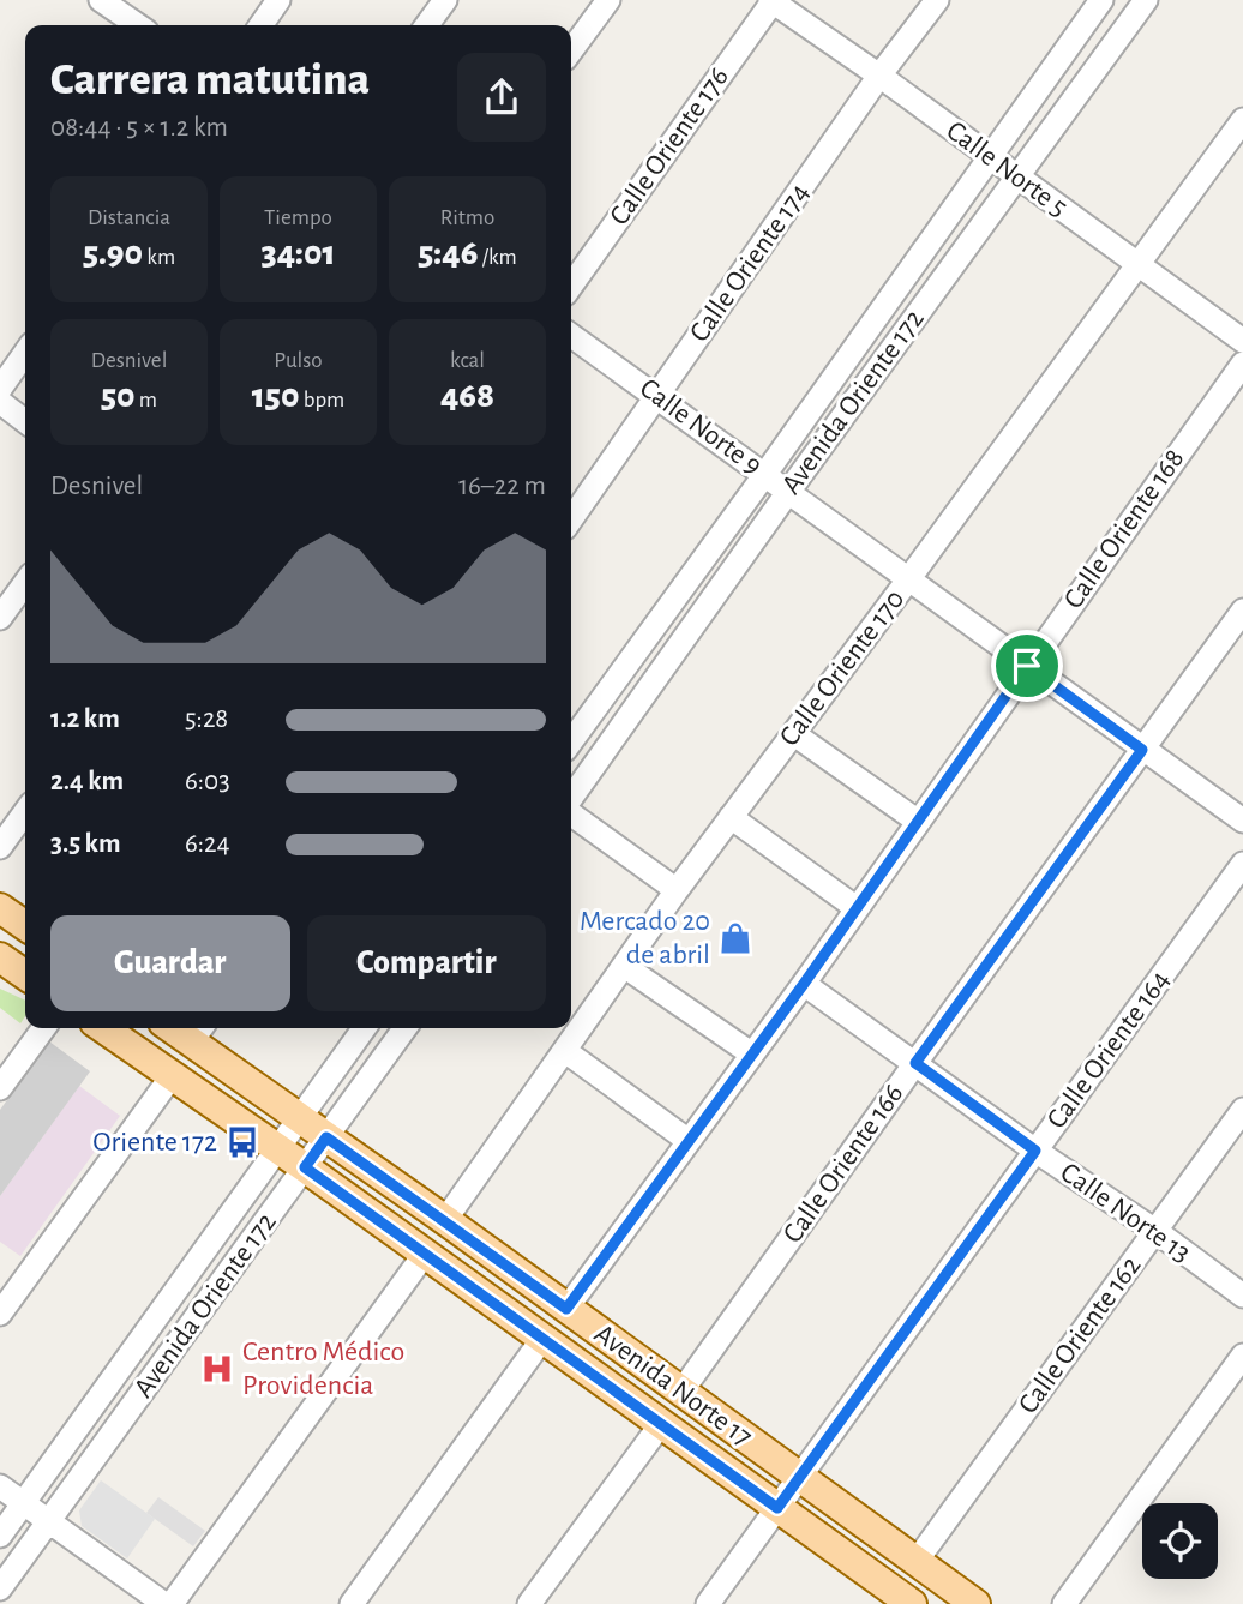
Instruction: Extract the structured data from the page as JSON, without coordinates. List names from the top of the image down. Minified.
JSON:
{"streets":{"main road":["Avenida Norte 17"],"street":["Calle Oriente 176","Calle Norte 5","Calle Oriente 174","Avenida Oriente 172","Calle Norte 9","Calle Oriente 168","Calle Oriente 170","Calle Oriente 164","Calle Oriente 166","Calle Norte 13","Calle Oriente 162"]},"crossings":[["Calle Oriente 176","Calle Norte 5"],["Calle Norte 5","Calle Oriente 174"],["Calle Norte 5","Avenida Oriente 172"],["Calle Norte 5","Calle Oriente 170"],["Calle Oriente 174","Calle Norte 9"],["Avenida Oriente 172","Calle Norte 9"],["Avenida Oriente 172","Avenida Norte 17"],["Calle Norte 9","Calle Oriente 168"],["Calle Norte 9","Calle Oriente 170"],["Calle Norte 9","Calle Oriente 166"],["Calle Oriente 168","Calle Norte 13"],["Calle Oriente 168","Avenida Norte 17"],["Calle Oriente 170","Avenida Norte 17"],["Calle Oriente 164","Calle Norte 13"],["Calle Oriente 164","Avenida Norte 17"],["Calle Oriente 166","Calle Norte 13"],["Calle Oriente 166","Avenida Norte 17"],["Calle Norte 13","Calle Oriente 162"],["Calle Oriente 162","Avenida Norte 17"]],"places":{"shop":["Mercado 20 de abril"],"bus stop":["Oriente 172"],"hospital":["Centro Médico Providencia"]},"page":{"heading":["Carrera matutina","08:44 · 5 × 1.2 km"],"stats":[["Distancia","5.90 km"],["Tiempo","34:01"],["Ritmo","5:46 /km"],["Desnivel","50 m"],["Pulso","150 bpm"],["kcal","468"]],"chart":["Desnivel","16–22 m"],"list":[{"name":"1.2 km","note":"5:28"},{"name":"2.4 km","note":"6:03"},{"name":"3.5 km","note":"6:24"}],"buttons":["Guardar","Compartir"]}}
